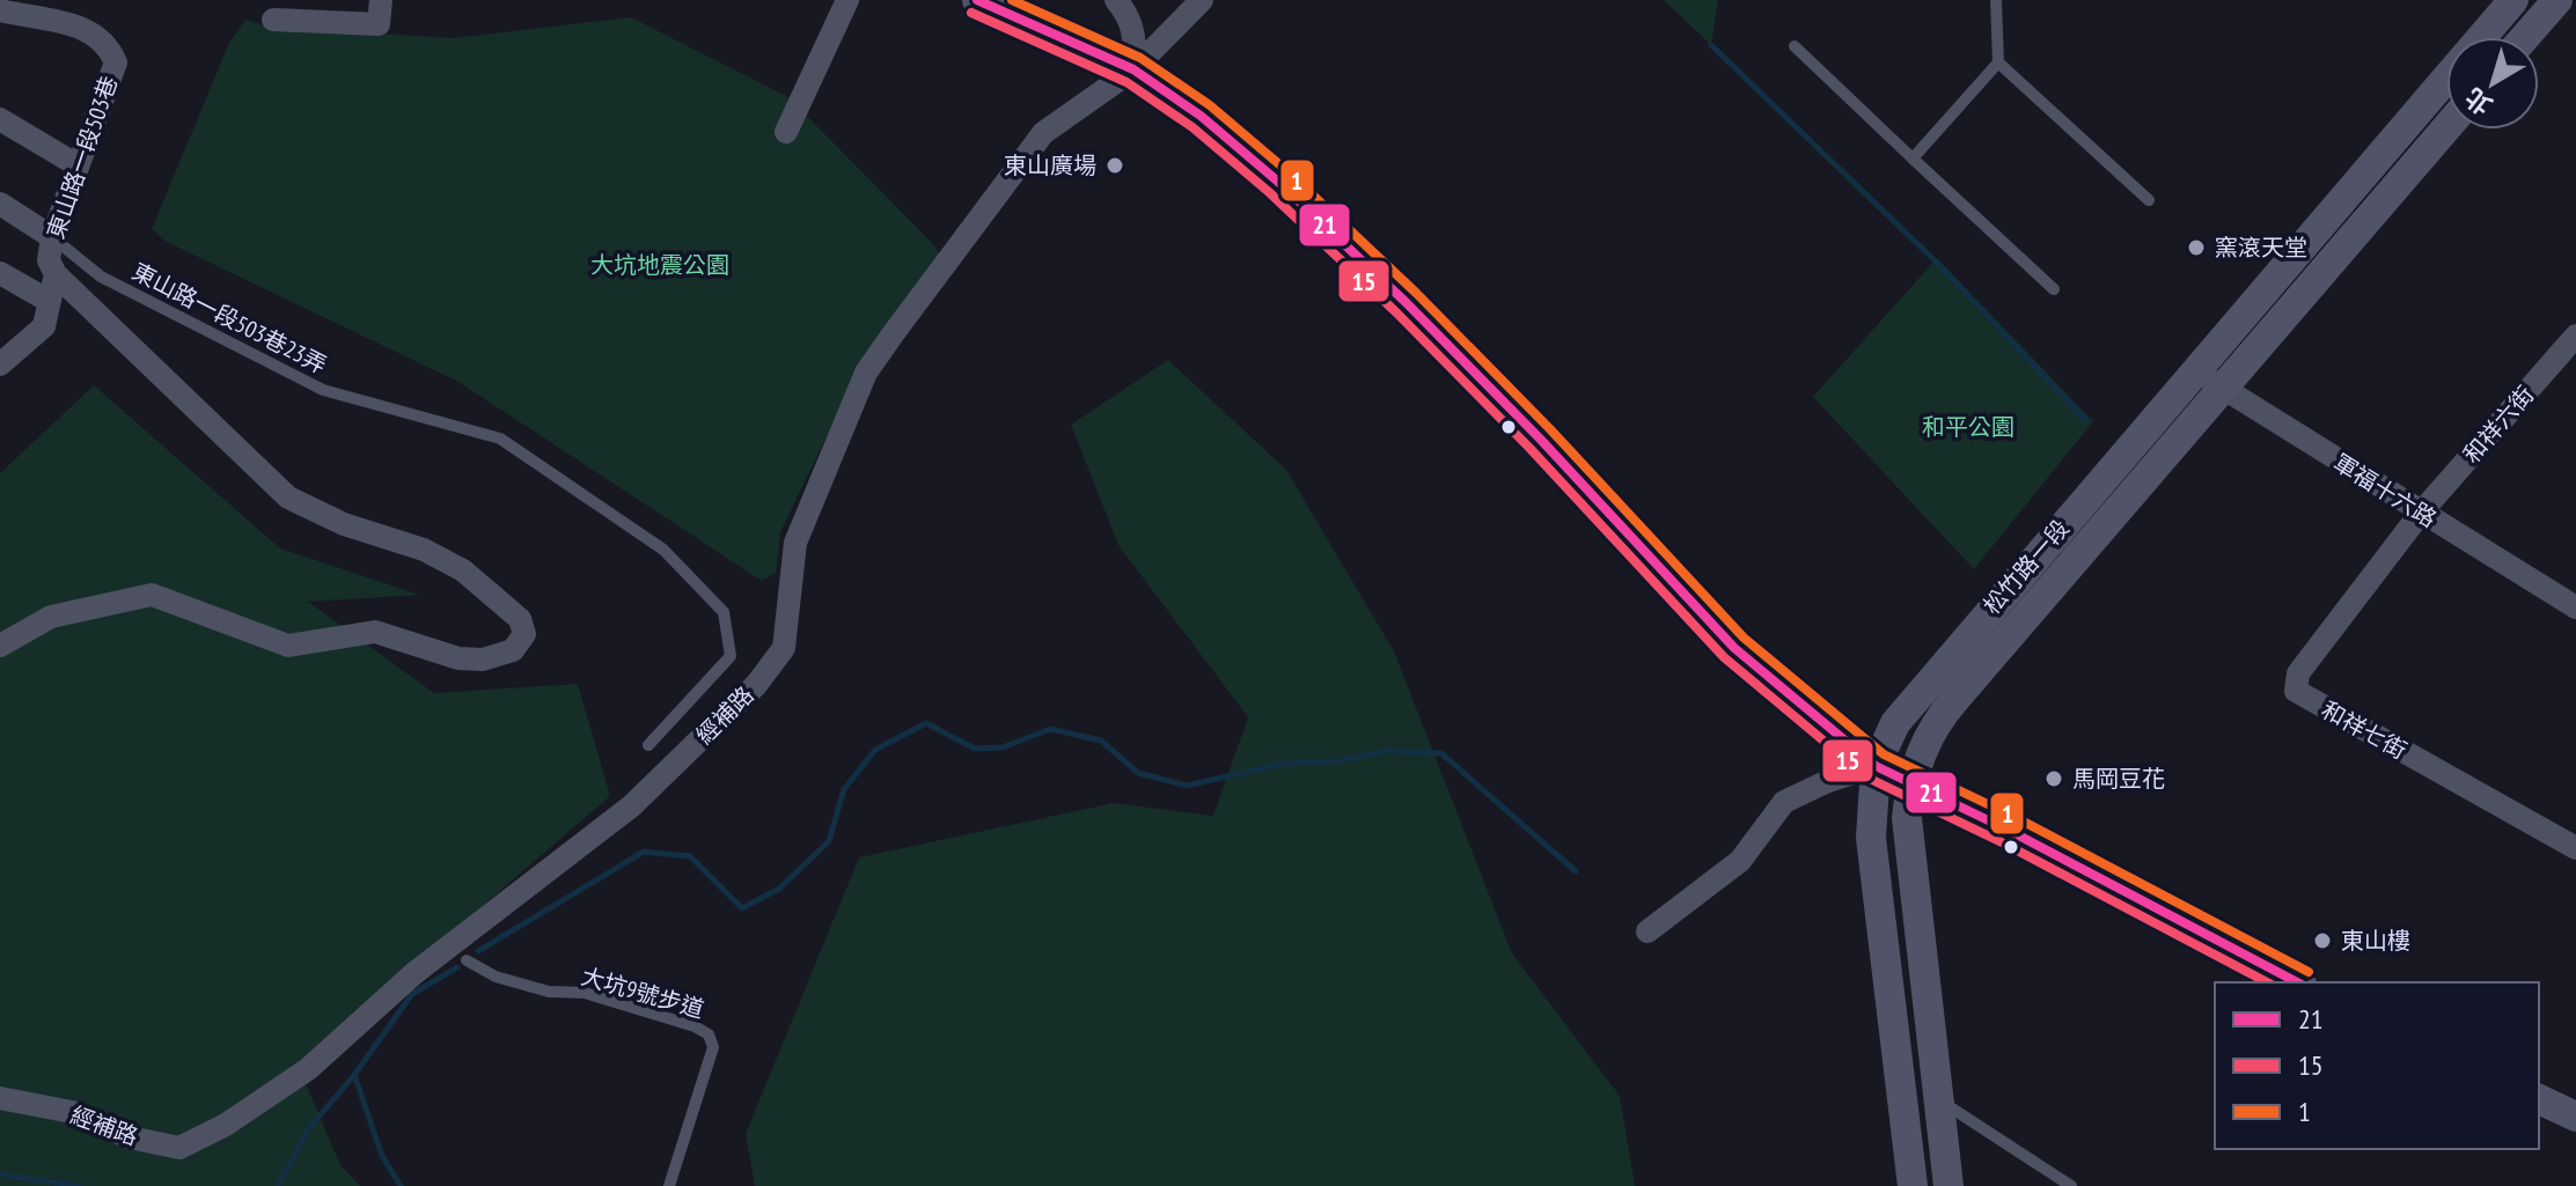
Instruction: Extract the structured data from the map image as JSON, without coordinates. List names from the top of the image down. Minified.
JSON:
{"streets":{"street":["東山路一段503巷","和祥六街","軍福十六路","松竹路一段","經補路","和祥七街"],"lane":["東山路一段503巷23弄","大坑9號步道"]},"crossings":[["東山路一段503巷","東山路一段503巷23弄"],["和祥六街","軍福十六路"],["和祥六街","和祥七街"],["軍福十六路","松竹路一段"],["軍福十六路","和祥七街"]],"parks":["大坑地震公園","和平公園"],"places":["東山廣場","窯滾天堂","馬岡豆花","東山樓"],"lines":["transit line 21","transit line 1","transit line 15"],"legend":["21","15","1"],"north":"bottom left"}
